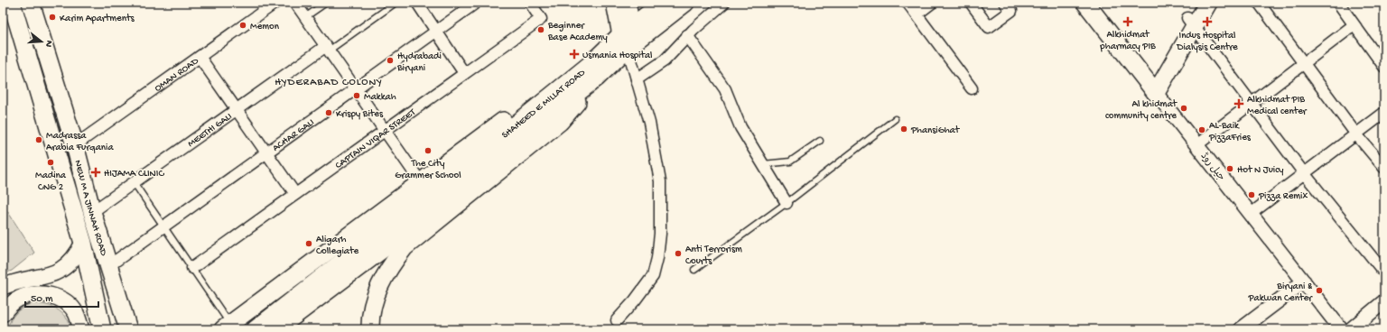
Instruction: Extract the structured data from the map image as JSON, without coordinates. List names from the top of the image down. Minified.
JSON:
{"streets":{"main road":["جیل روڈ","NEW M A JINNAH ROAD"],"street":["OMAN ROAD","MEETHI GALI","ACHAR GALI","CAPTAIN VIQAR STREET"]},"crossings":[["OMAN ROAD","NEW M A JINNAH ROAD"],["MEETHI GALI","NEW M A JINNAH ROAD"],["ACHAR GALI","NEW M A JINNAH ROAD"]],"districts":["HYDERABAD COLONY"],"places":{"other":["Karim Apartments","Memon","Beginner Base Academy","Hydrabadi Biryani","Makkah","Al khidmat community centre","Krispy Bites","PhansiGhat","AL-Baik PizzaFries","Madrassa Arabia Furqania","The City Grammer School","Madina CNG 2","Hot N Juicy","Pizza Remix","Aligarh Collegiate","Anti Terrorism Courts","Biryani & Pakwan Center"],"health":["Alkhidmat pharmacy PIB","Indus Hospital Dialysis Centre","Usmania Hospital","Alkhidmat PIB Medical center","HIJAMA CLINIC"]},"scale_bar":"50 m","north":"right"}
